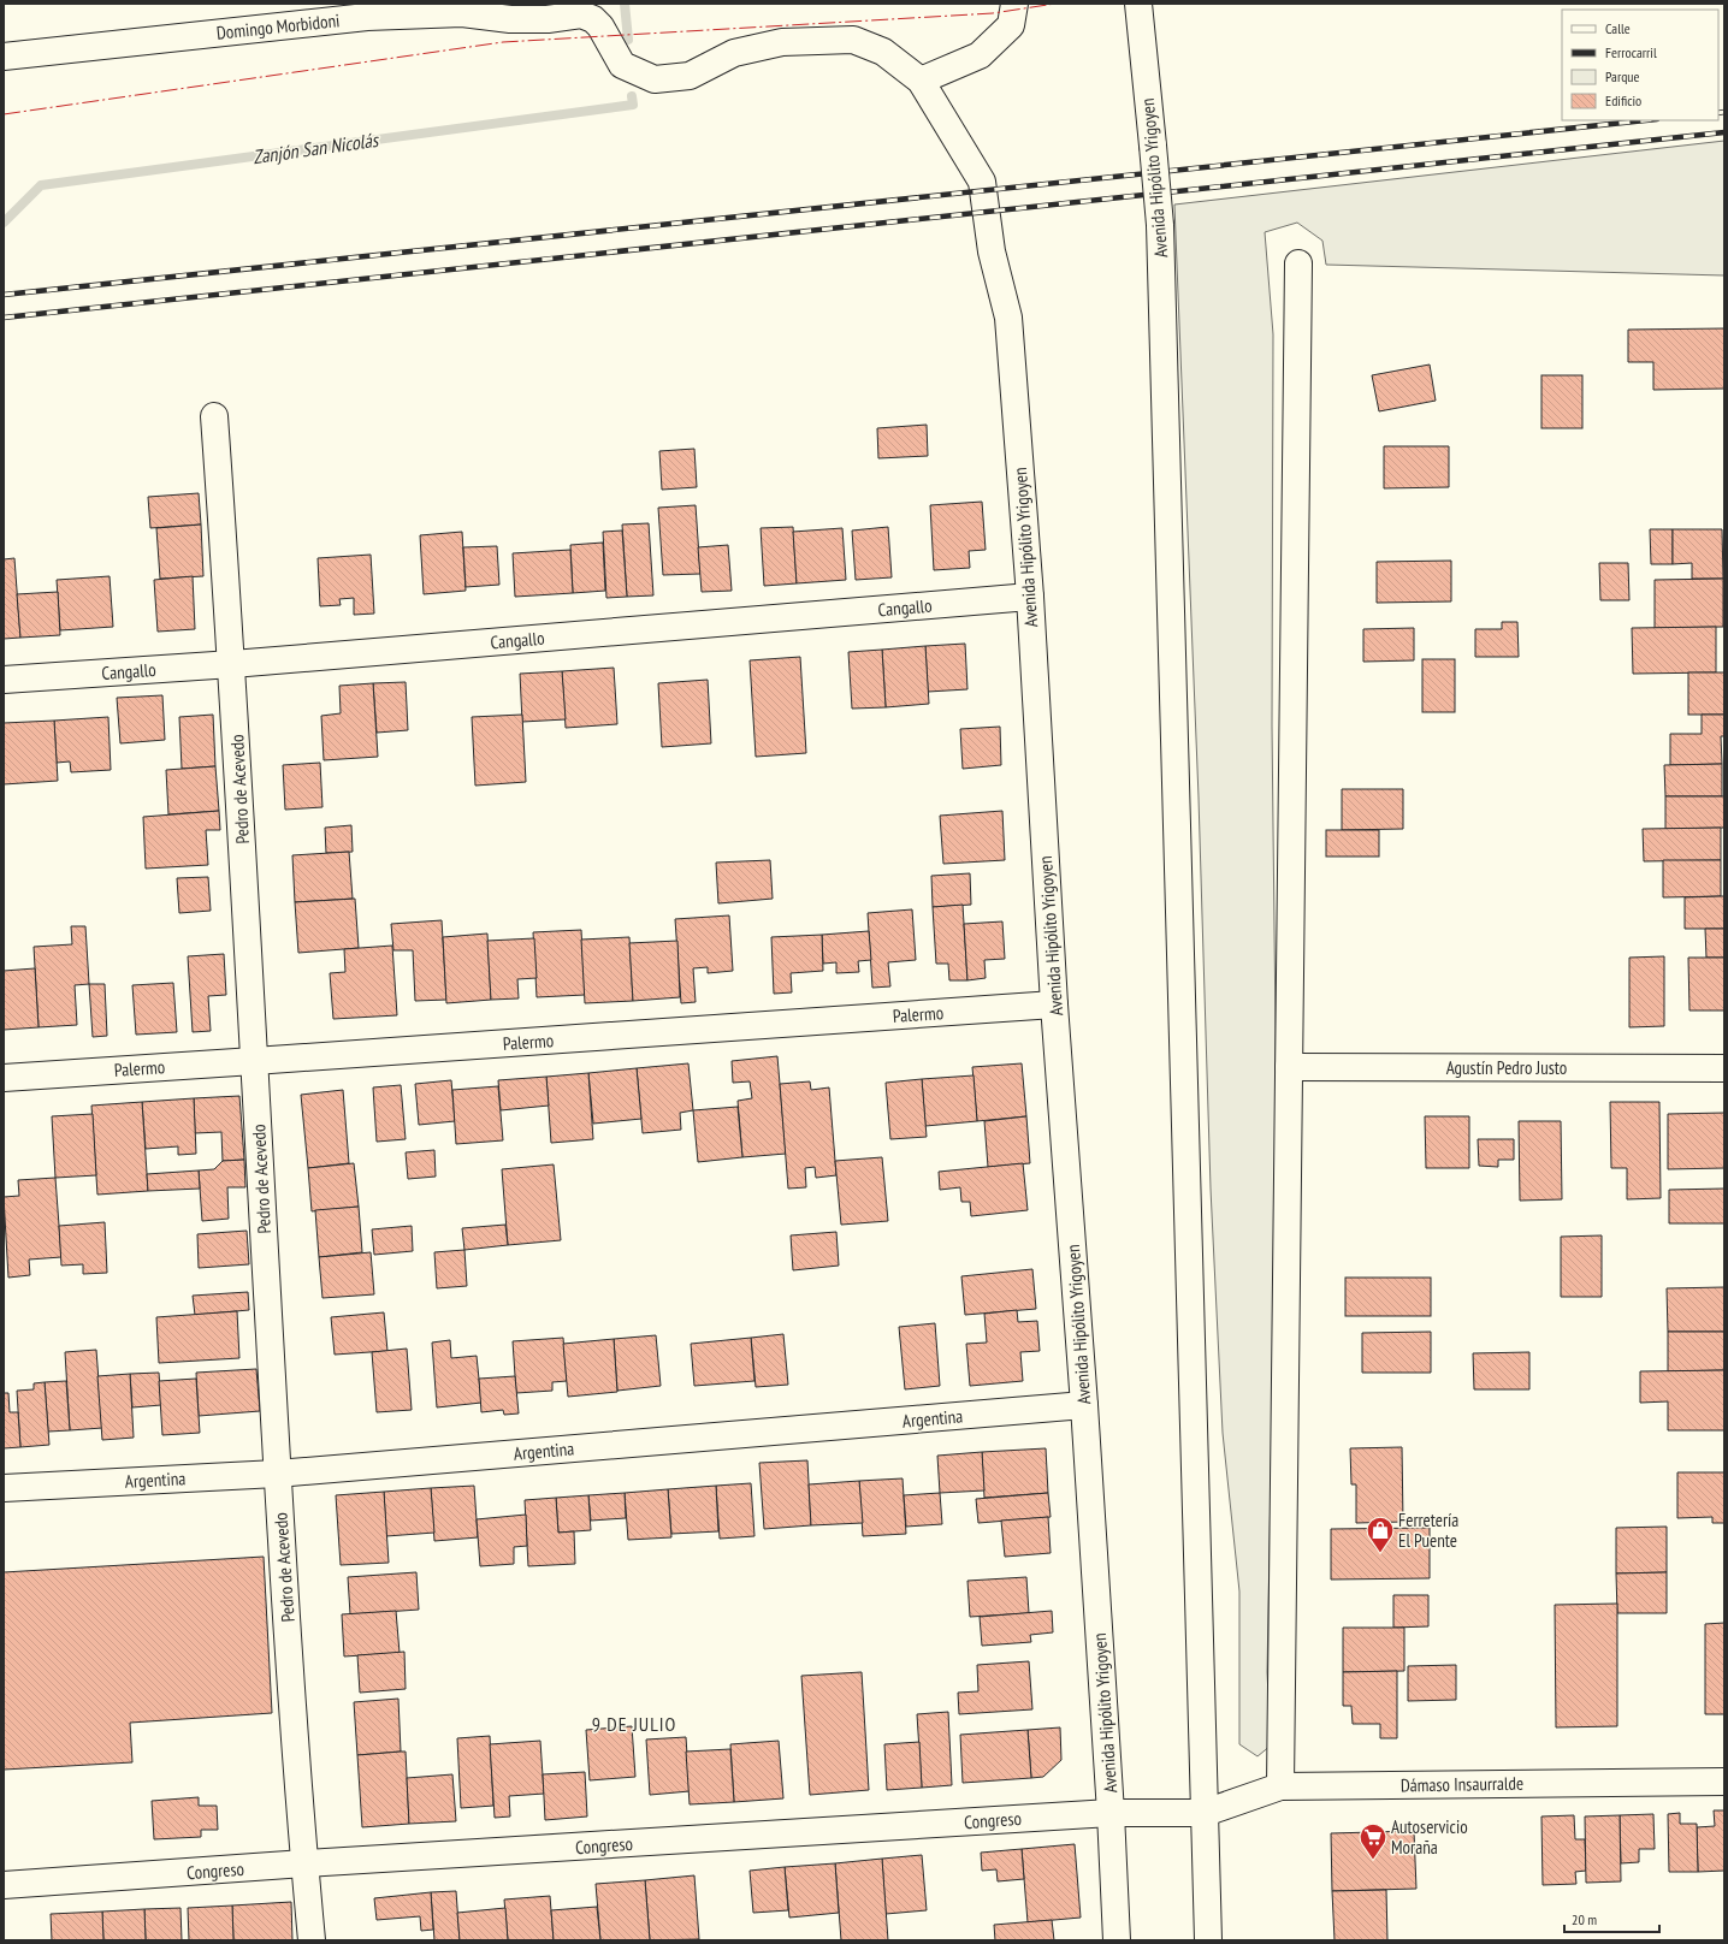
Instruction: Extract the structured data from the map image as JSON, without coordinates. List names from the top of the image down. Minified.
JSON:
{"streets":{"street":["Domingo Morbidoni","Avenida Hipólito Yrigoyen","Cangallo","Pedro de Acevedo","Palermo","Agustín Pedro Justo","Argentina","Dámaso Insaurralde","Congreso"]},"crossings":[["Domingo Morbidoni","Avenida Hipólito Yrigoyen"],["Avenida Hipólito Yrigoyen","Cangallo"],["Avenida Hipólito Yrigoyen","Palermo"],["Avenida Hipólito Yrigoyen","Argentina"],["Avenida Hipólito Yrigoyen","Dámaso Insaurralde"],["Avenida Hipólito Yrigoyen","Congreso"],["Cangallo","Pedro de Acevedo"],["Pedro de Acevedo","Palermo"],["Pedro de Acevedo","Argentina"],["Pedro de Acevedo","Congreso"],["Dámaso Insaurralde","Congreso"]],"districts":["9 DE JULIO"],"water":["Zanjón San Nicolás"],"places":{"shop":["Ferretería El Puente"],"supermarket":["Autoservicio Moraña"]},"legend":["Calle","Ferrocarril","Parque","Edificio"],"scale_bar":"20 m"}
